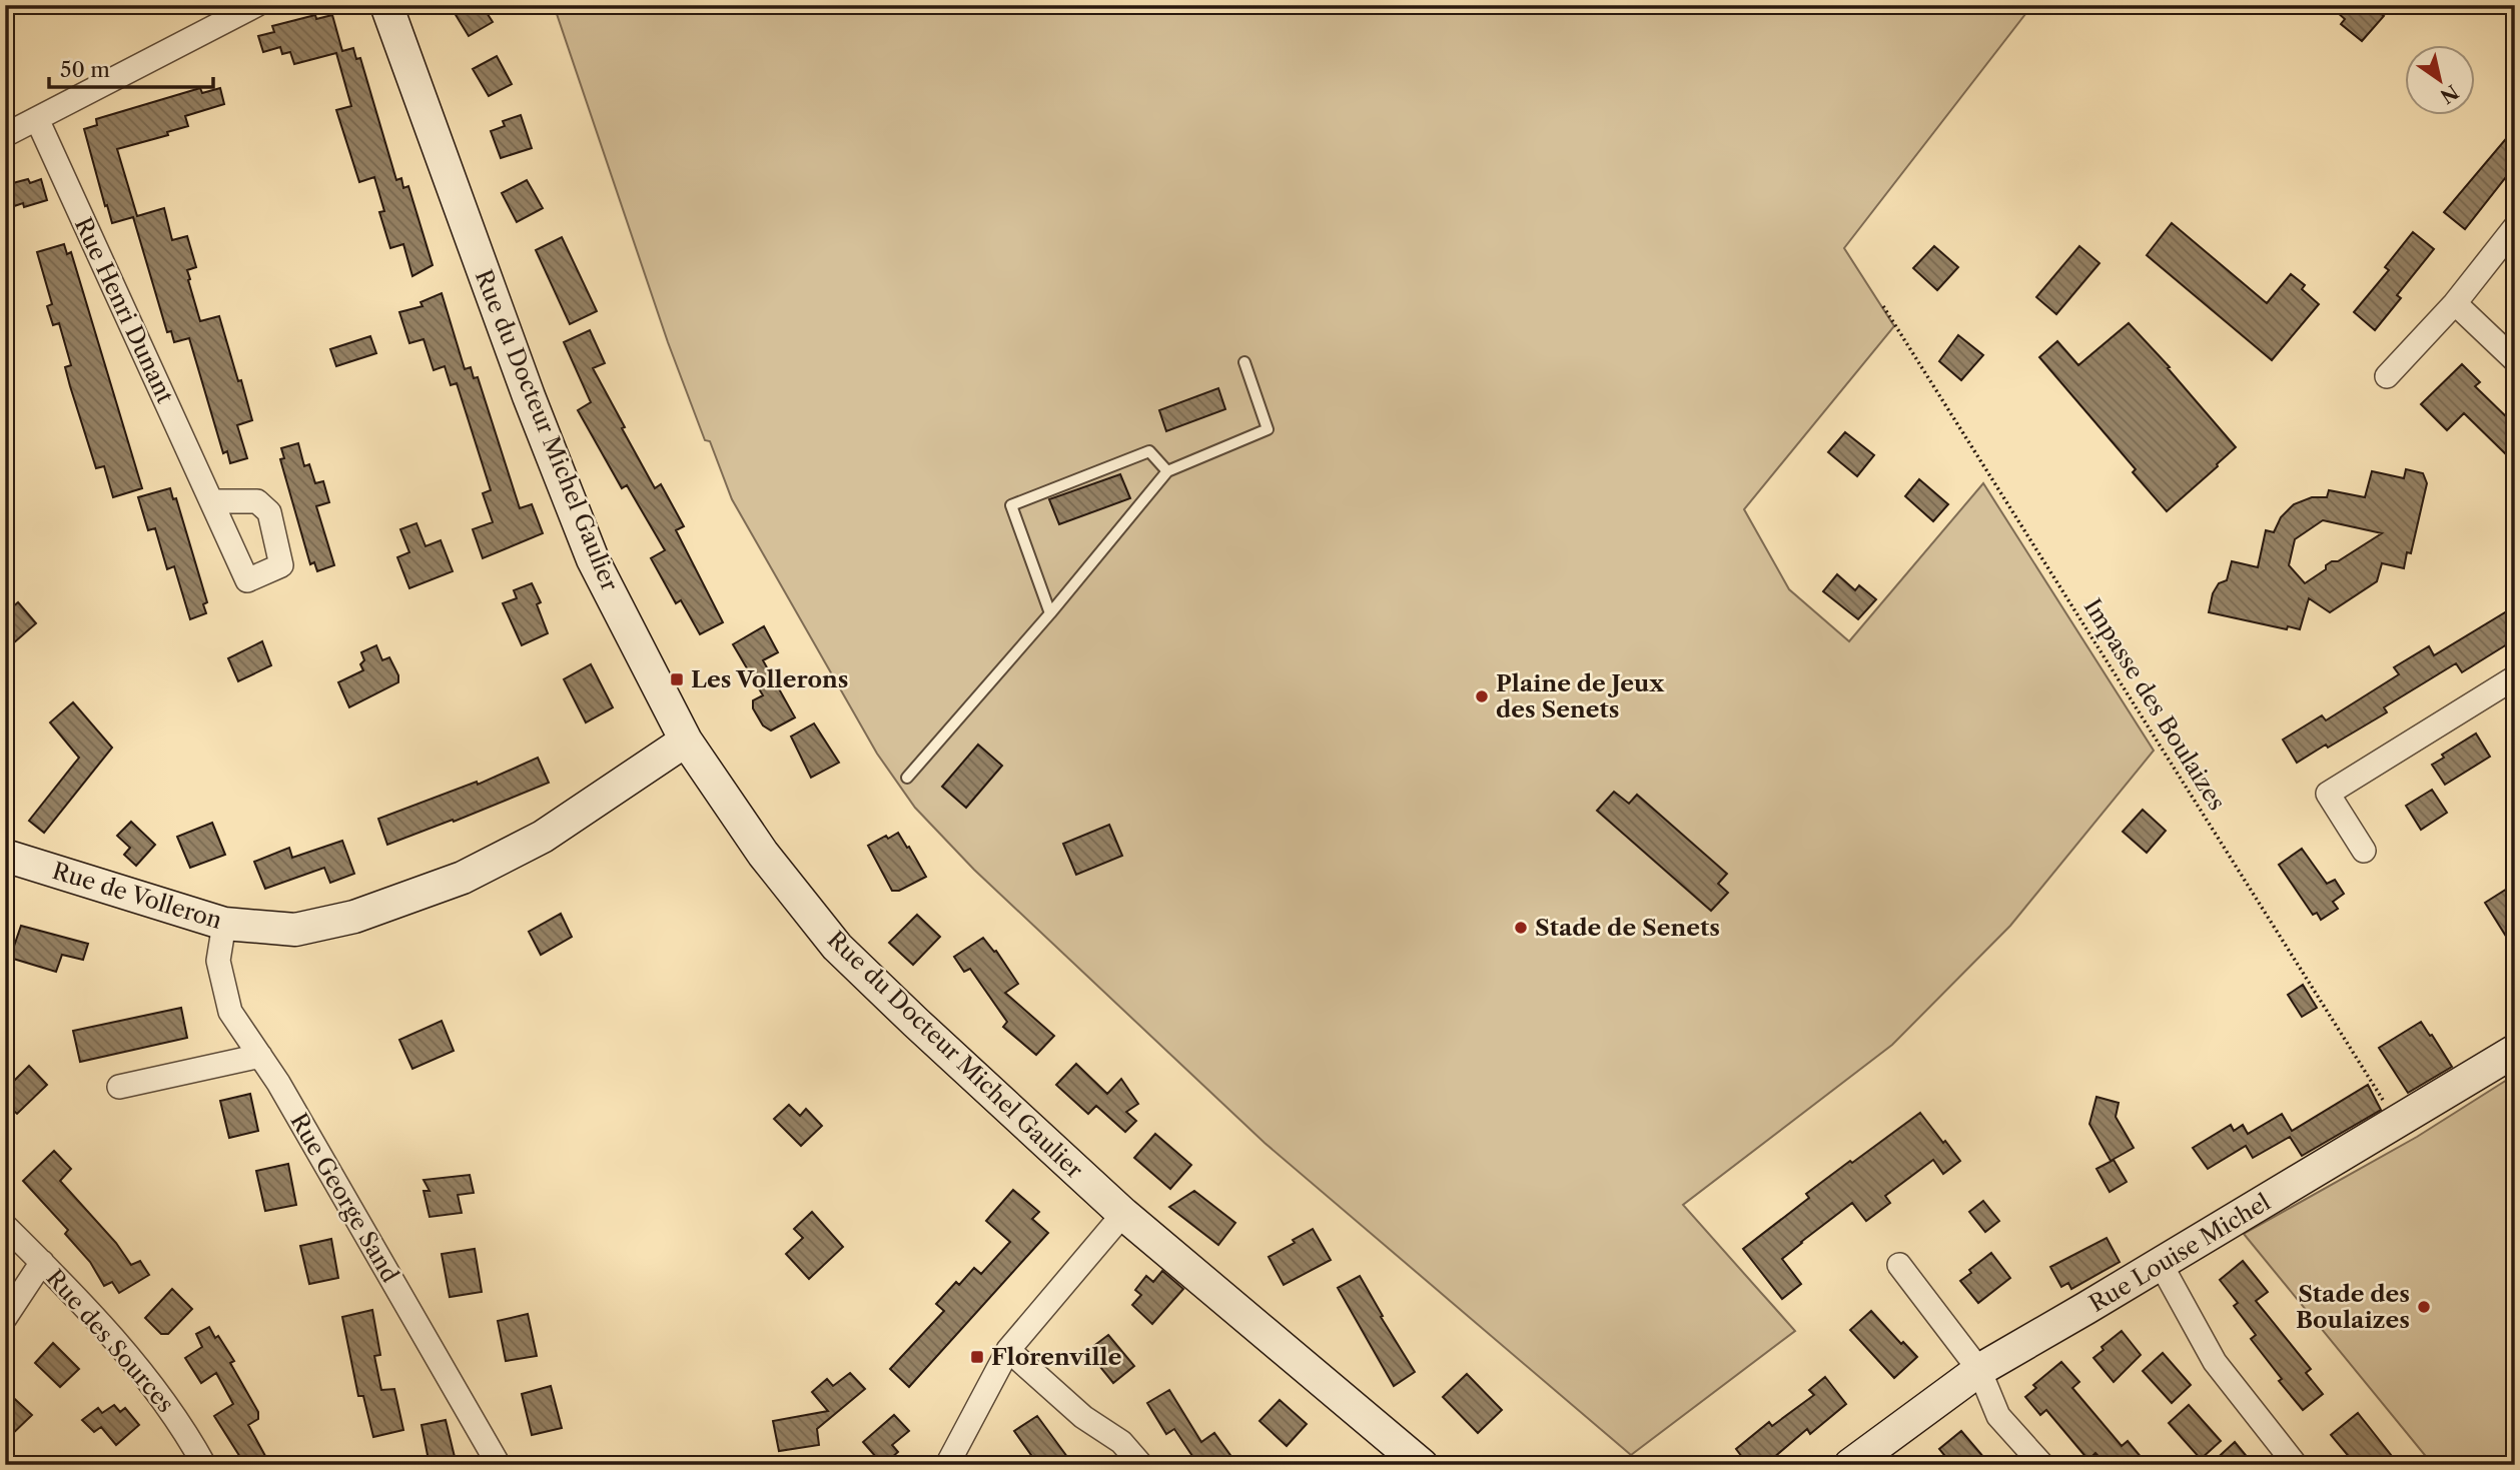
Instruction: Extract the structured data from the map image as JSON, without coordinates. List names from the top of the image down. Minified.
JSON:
{"streets":{"street":["Rue Henri Dunant","Rue du Docteur Michel Gaulier","Rue de Volleron","Rue George Sand","Rue Louise Michel","Rue des Sources"],"path":["Impasse des Boulaizes"]},"crossings":[["Rue du Docteur Michel Gaulier","Rue de Volleron"],["Impasse des Boulaizes","Rue Louise Michel"],["Rue de Volleron","Rue George Sand"]],"places":{"transit":["Les Vollerons","Florenville"],"other":["Plaine de Jeux des Senets","Stade de Senets","Stade des Boulaizes"]},"scale_bar":"50 m","north":"bottom right"}
